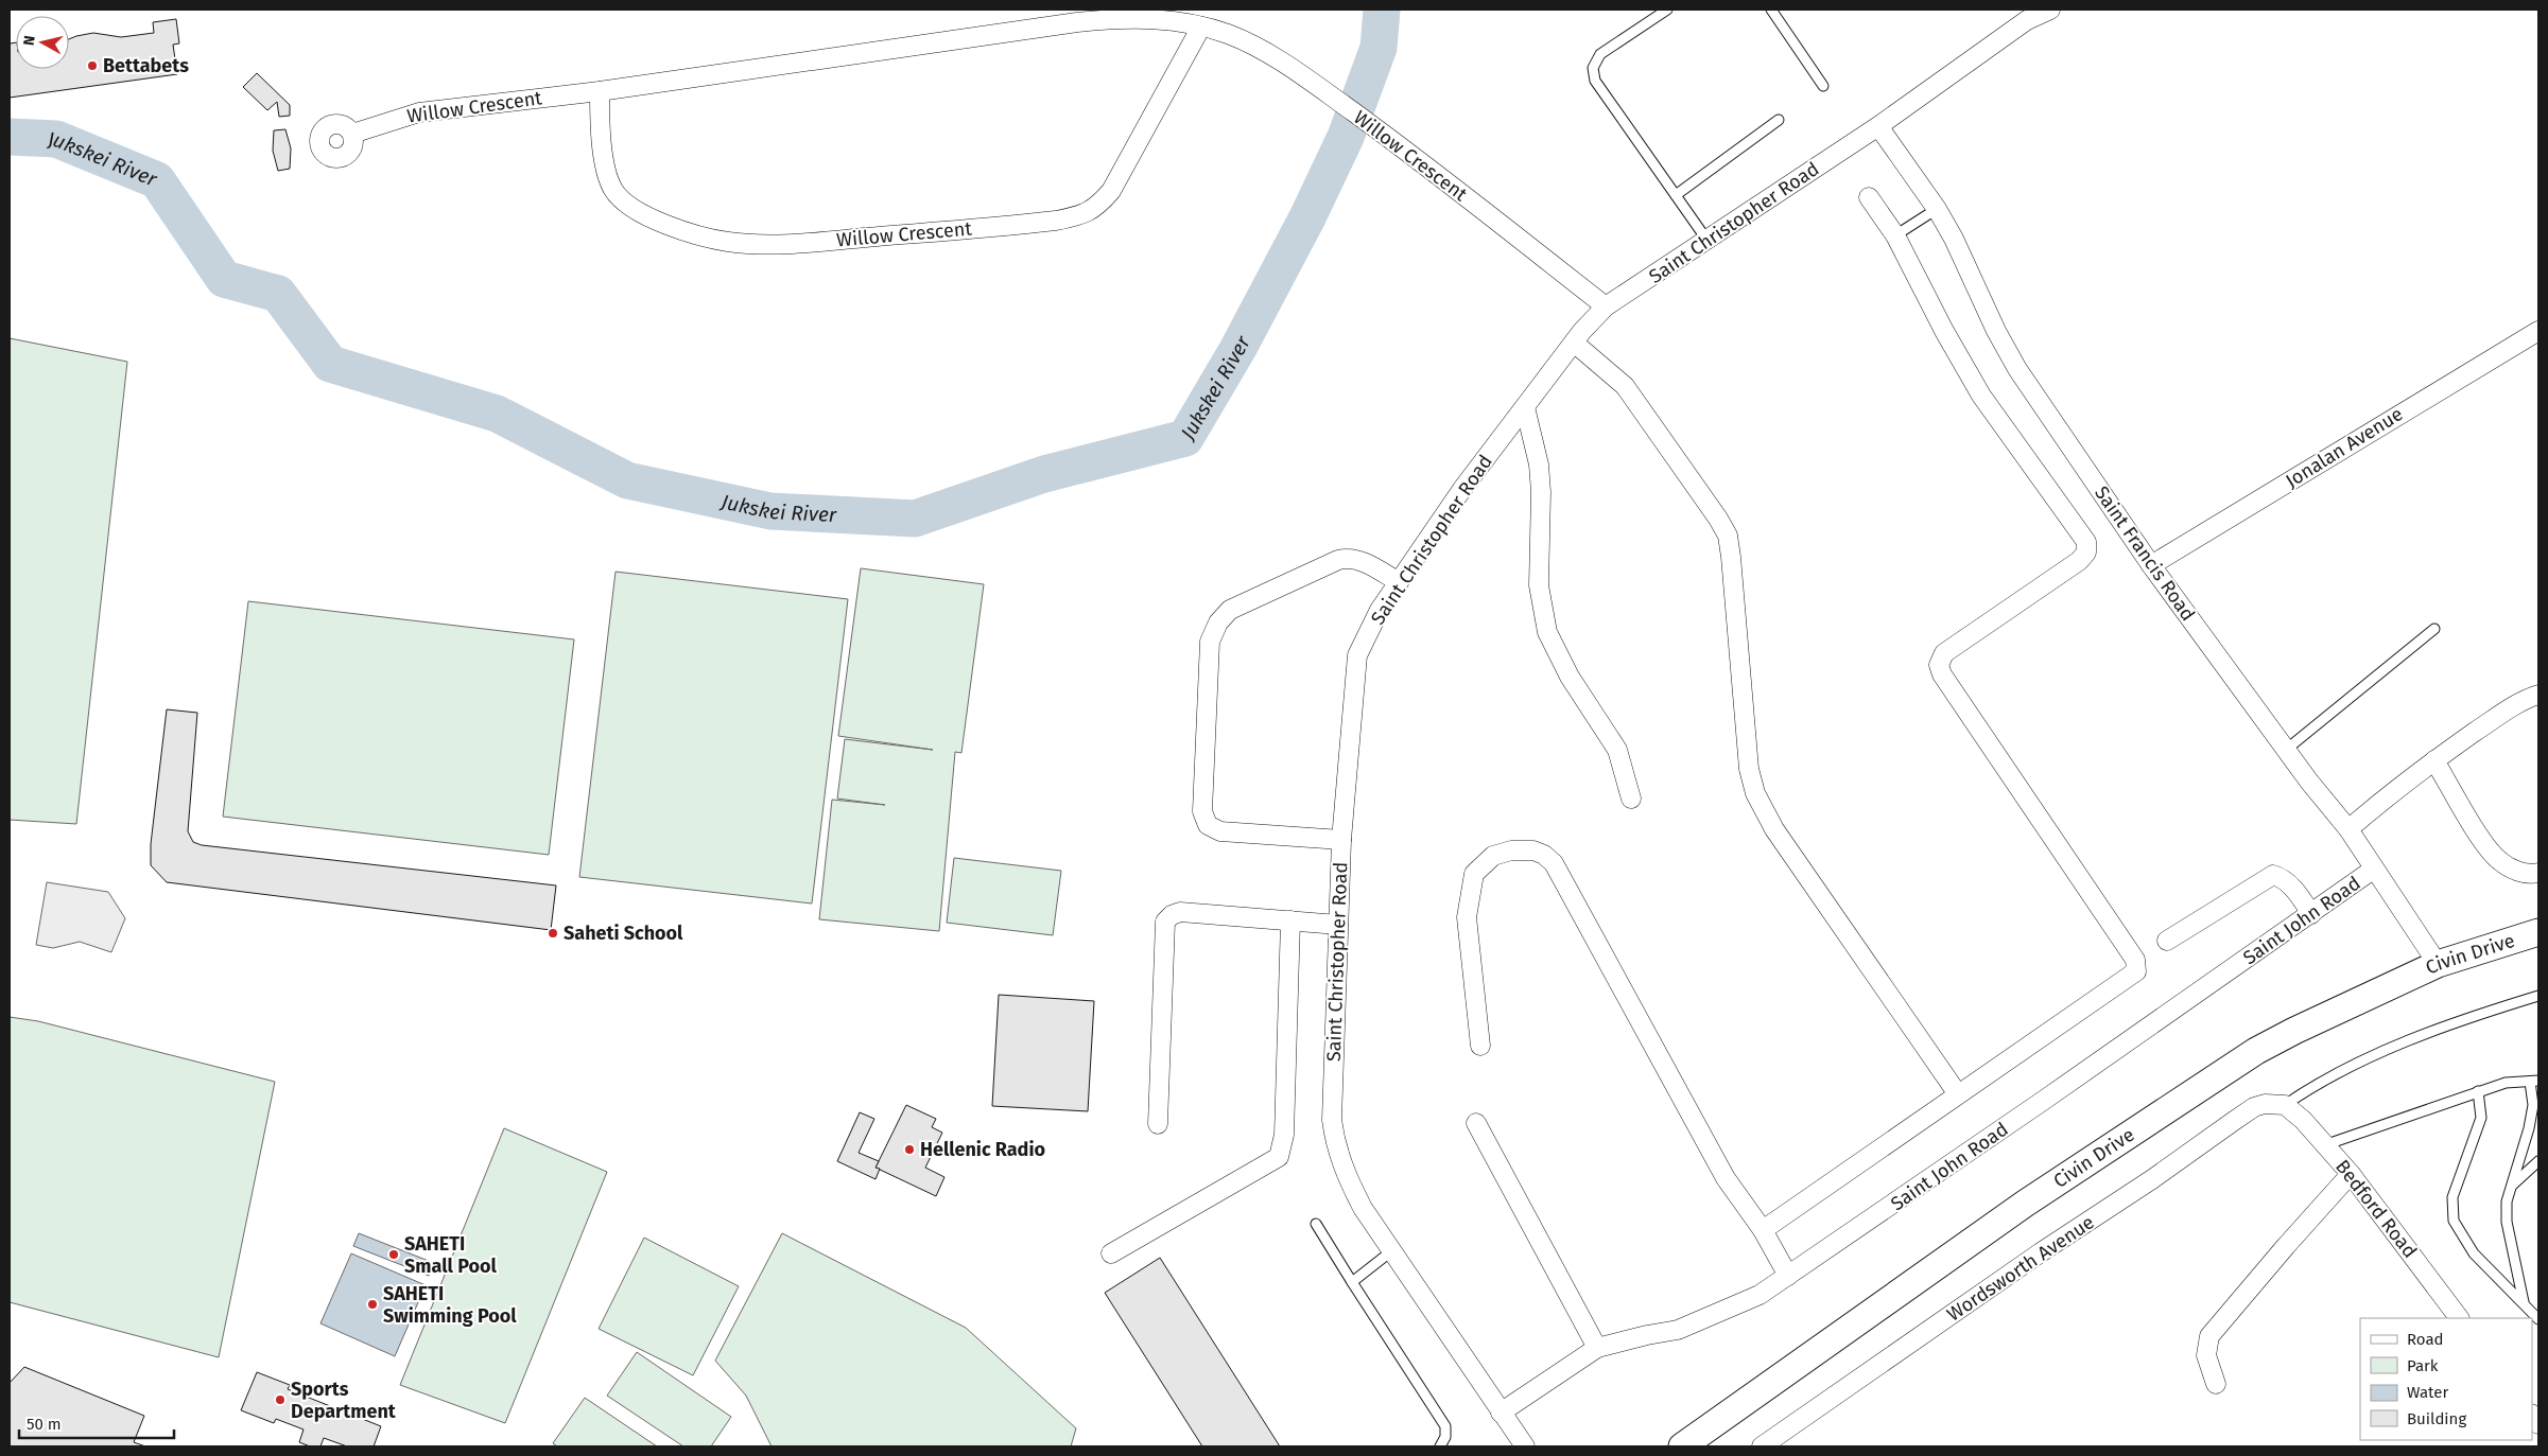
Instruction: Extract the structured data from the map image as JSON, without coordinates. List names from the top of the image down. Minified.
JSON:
{"streets":{"main road":["Civin Drive"],"street":["Willow Crescent","Saint Christopher Road","Jonalan Avenue","Saint Francis Road","Saint John Road","Bedford Road","Wordsworth Avenue"]},"crossings":[["Willow Crescent","Saint Christopher Road"],["Saint Christopher Road","Saint Francis Road"],["Saint Christopher Road","Saint John Road"],["Jonalan Avenue","Saint Francis Road"],["Saint Francis Road","Saint John Road"],["Saint Francis Road","Civin Drive"],["Bedford Road","Wordsworth Avenue"]],"water":["Jukskei River"],"places":["Bettabets","Saheti School","Hellenic Radio","SAHETI Small Pool","SAHETI Swimming Pool","Sports Department"],"legend":["Road","Park","Water","Building"],"scale_bar":"50 m","north":"left"}
